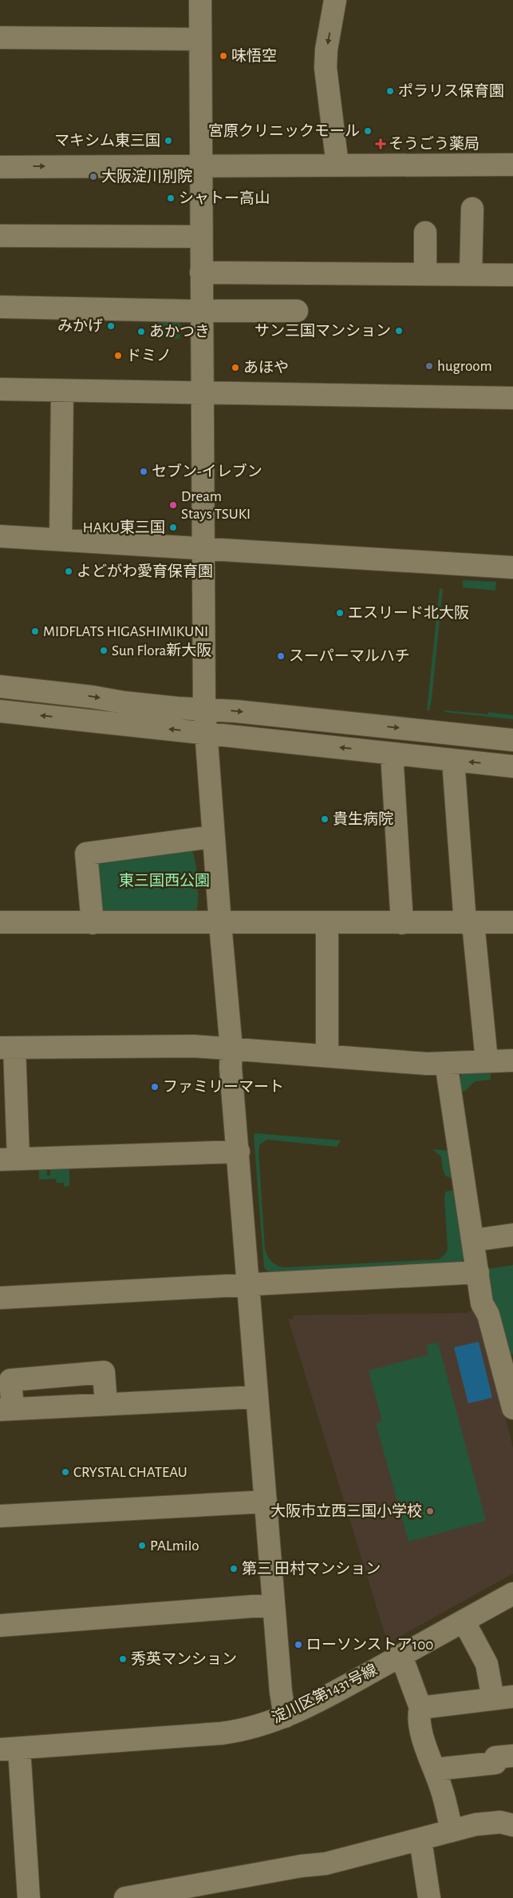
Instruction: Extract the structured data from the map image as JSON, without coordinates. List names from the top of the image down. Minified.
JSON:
{"streets":{"street":["淀川区第1431号線"]},"parks":["東三国西公園"],"places":{"other":["味悟空","ポラリス保育園","宮原クリニックモール","マキシム東三国","大阪淀川別院","シャトー高山","みかげ","サン三国マンション","あかつき","ドミノ","hugroom","あほや","セブン-イレブン","Dream Stays TSUKI","HAKU東三国","よどがわ愛育保育園","エスリード北大阪","MIDFLATS HIGASHIMIKUNI","Sun Flora新大阪","スーパーマルハチ","貴生病院","ファミリーマート","CRYSTAL CHATEAU","大阪市立西三国小学校","PALmiIo","第三 田村マンション","ローソンストア100","秀英マンション"],"health":["そうごう薬局"]}}
